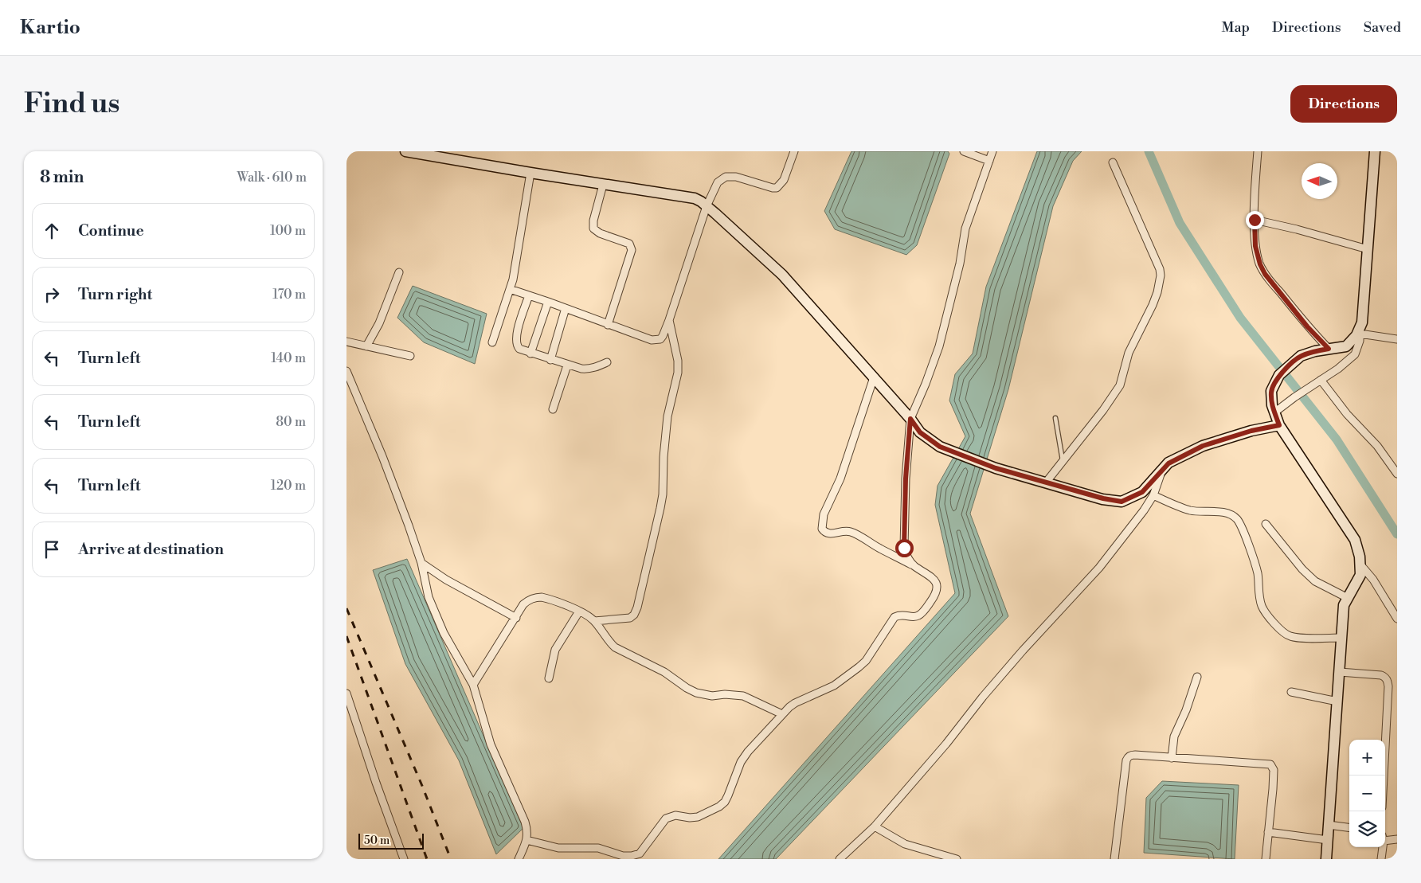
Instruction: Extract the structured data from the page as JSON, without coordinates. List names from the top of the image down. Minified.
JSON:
{"scale_bar":"50 m","north":"left","page":{"header":"Kartio","nav":["Map","Directions","Saved"],"buttons":"Directions","title":"Find us","heading":["8 min","Walk · 610 m"],"list":[["Continue","100 m"],["Turn right","170 m"],["Turn left","140 m"],["Turn left","80 m"],["Turn left","120 m"],"Arrive at destination"],"map_buttons":["+","−"],"scale":"50 m"}}
